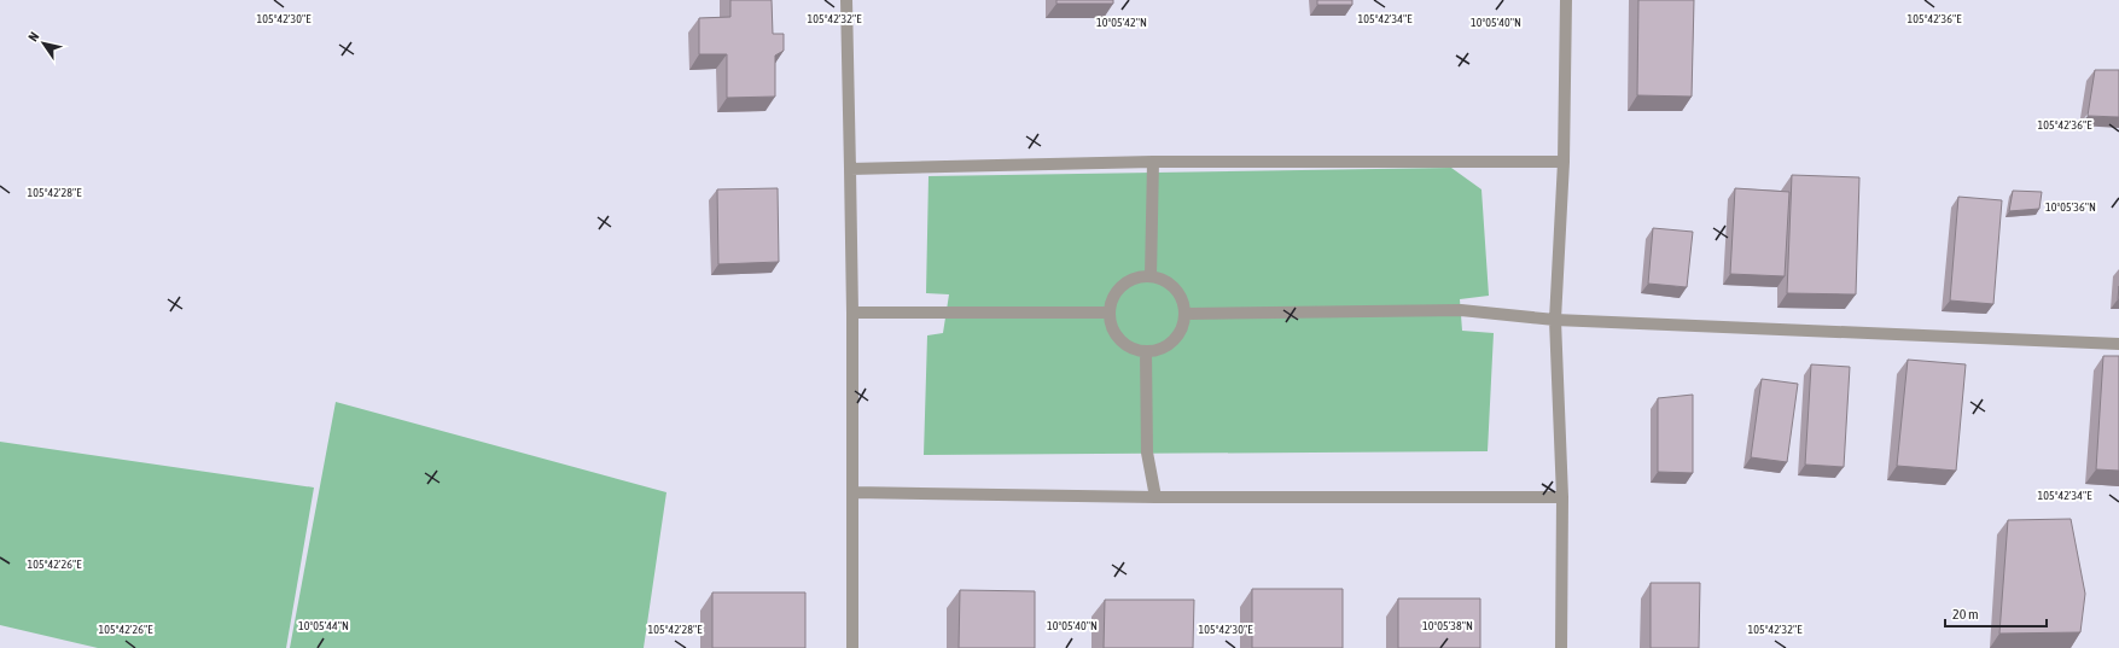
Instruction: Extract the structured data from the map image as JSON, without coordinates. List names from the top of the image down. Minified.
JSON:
{"scale_bar":"20 m","north":"top left","coordinates":["105°42'36\"E","105°42'30\"E","105°42'32\"E","105°42'34\"E","10°05'42\"N","10°05'40\"N","105°42'28\"E","10°05'36\"N","105°42'26\"E","10°05'44\"N","10°05'38\"N"]}
